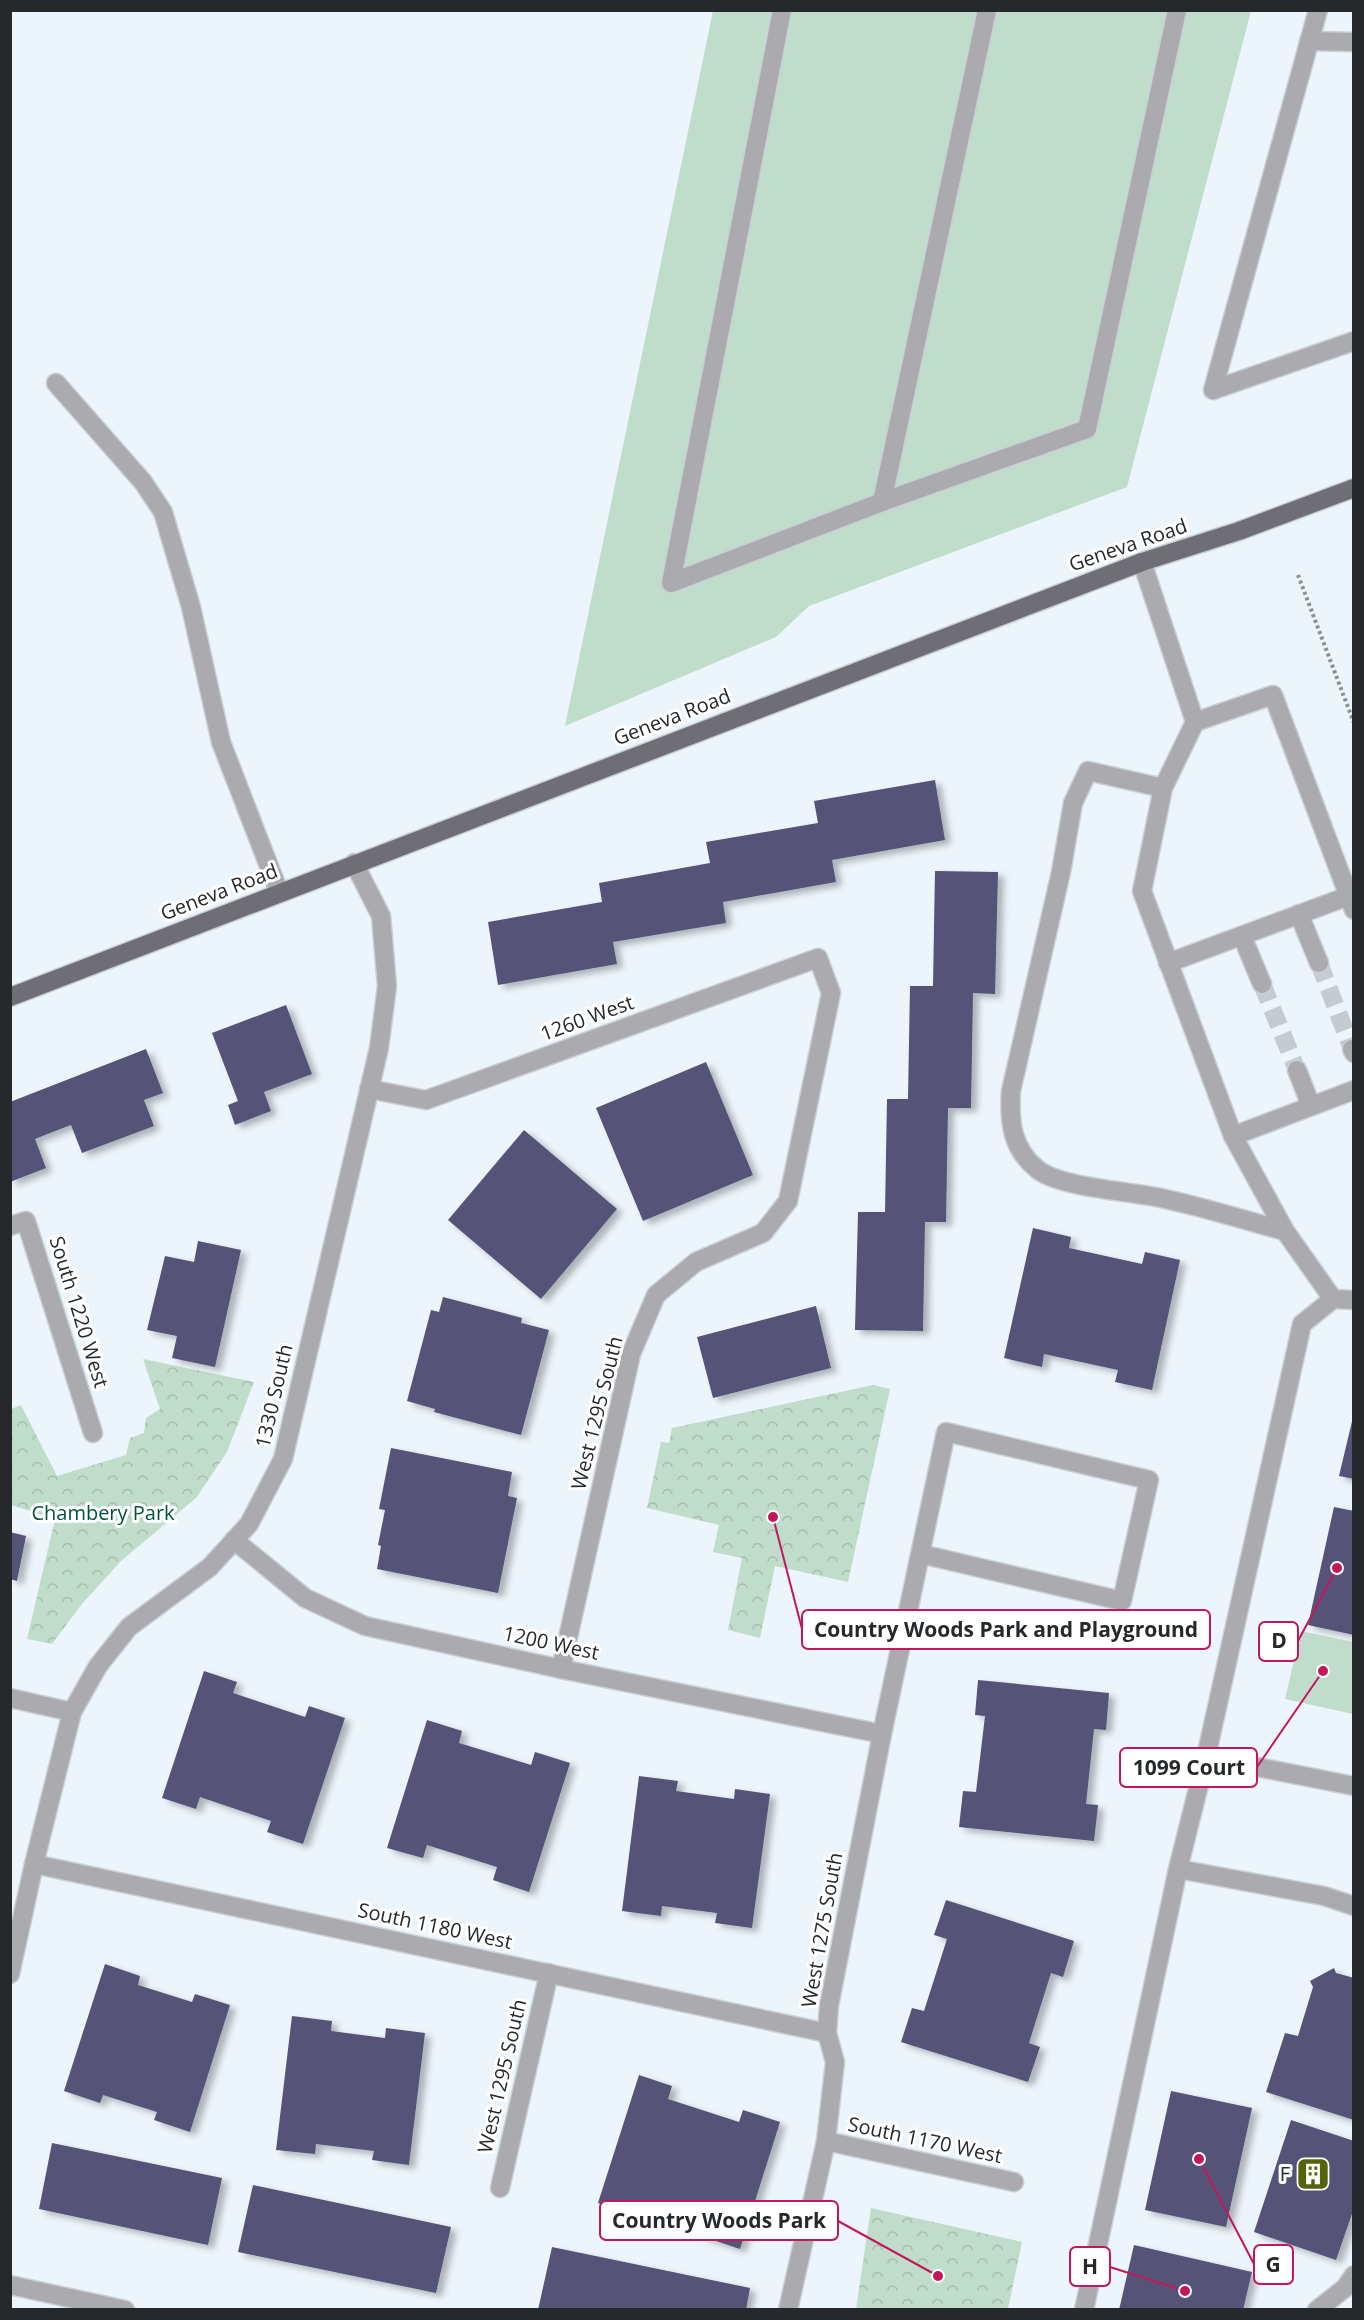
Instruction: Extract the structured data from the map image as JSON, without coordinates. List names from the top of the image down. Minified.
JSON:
{"streets":{"main road":["Geneva Road"],"street":["1260 West","South 1220 West","1330 South","West 1295 South","1200 West","South 1180 West","West 1275 South","South 1170 West"]},"crossings":[["Geneva Road","1330 South"],["1260 West","1330 South"],["1260 West","West 1295 South"],["1330 South","1200 West"],["1330 South","South 1180 West"],["West 1295 South","1200 West"],["West 1295 South","South 1180 West"],["1200 West","West 1275 South"],["South 1180 West","West 1275 South"],["West 1275 South","South 1170 West"]],"parks":["Chambery Park"],"places":{"other":["Country Woods Park and Playground","D","1099 Court","G","Country Woods Park","H"],"building":["F"]}}
